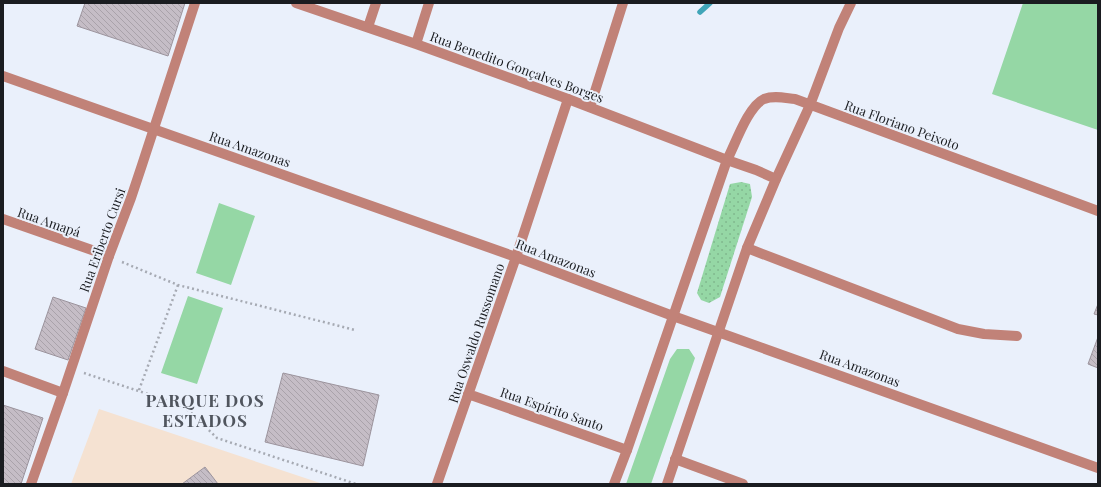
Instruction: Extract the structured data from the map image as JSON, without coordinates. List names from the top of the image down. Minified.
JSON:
{"streets":{"street":["Rua Benedito Gonçalves Borges","Rua Floriano Peixoto","Rua Amazonas","Rua Amapá","Rua Eriberto Cursi","Rua Oswaldo Russomano","Rua Espírito Santo"]},"crossings":[["Rua Benedito Gonçalves Borges","Rua Floriano Peixoto"],["Rua Benedito Gonçalves Borges","Rua Oswaldo Russomano"],["Rua Floriano Peixoto","Rua Amazonas"],["Rua Floriano Peixoto","Rua Espírito Santo"],["Rua Amazonas","Rua Eriberto Cursi"],["Rua Amazonas","Rua Oswaldo Russomano"],["Rua Amapá","Rua Eriberto Cursi"],["Rua Oswaldo Russomano","Rua Espírito Santo"]],"districts":["PARQUE DOS ESTADOS"]}
